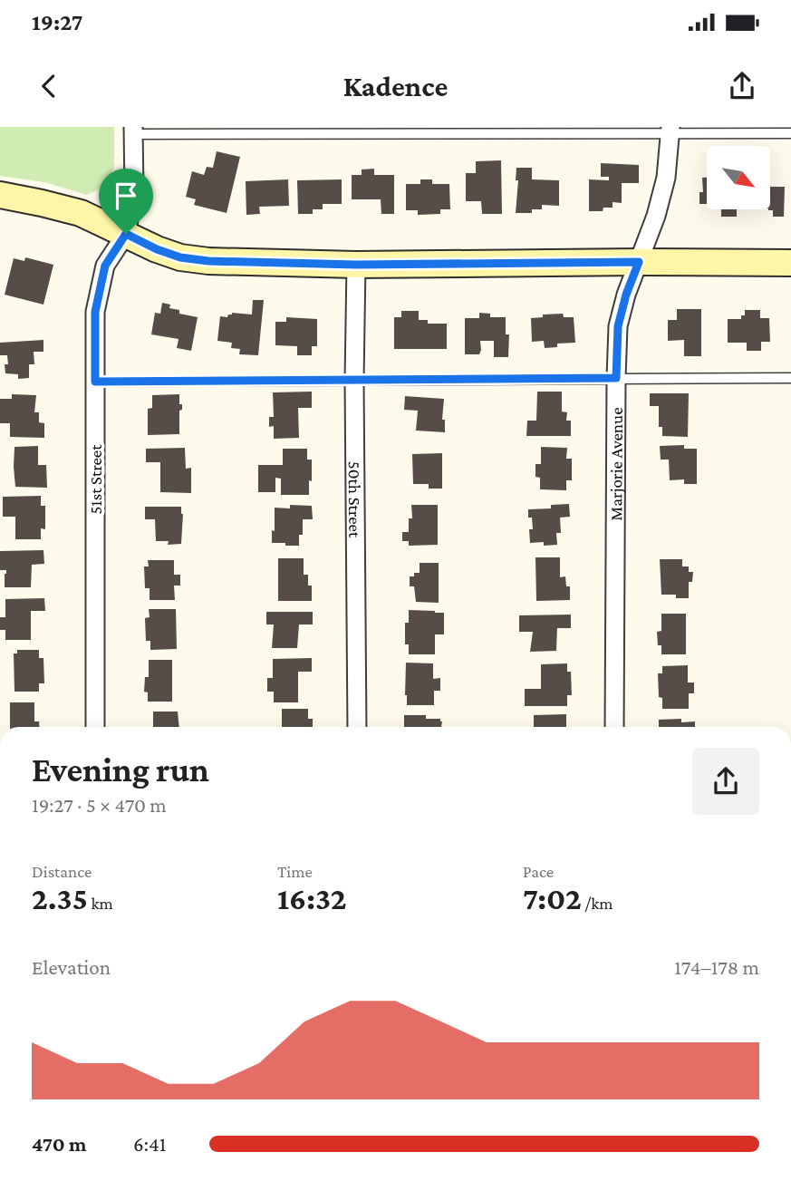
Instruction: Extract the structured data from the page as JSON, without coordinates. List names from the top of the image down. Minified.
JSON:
{"streets":{"street":["Marjorie Avenue","51st Street","50th Street"]},"north":"bottom right","page":{"status":"19:27","header":"Kadence","heading":["Evening run","19:27 · 5 × 470 m"],"stats":[["Distance","2.35 km"],["Time","16:32"],["Pace","7:02 /km"]],"chart":["Elevation","174–178 m"],"list":[{"name":"470 m","note":"6:41"}]}}
